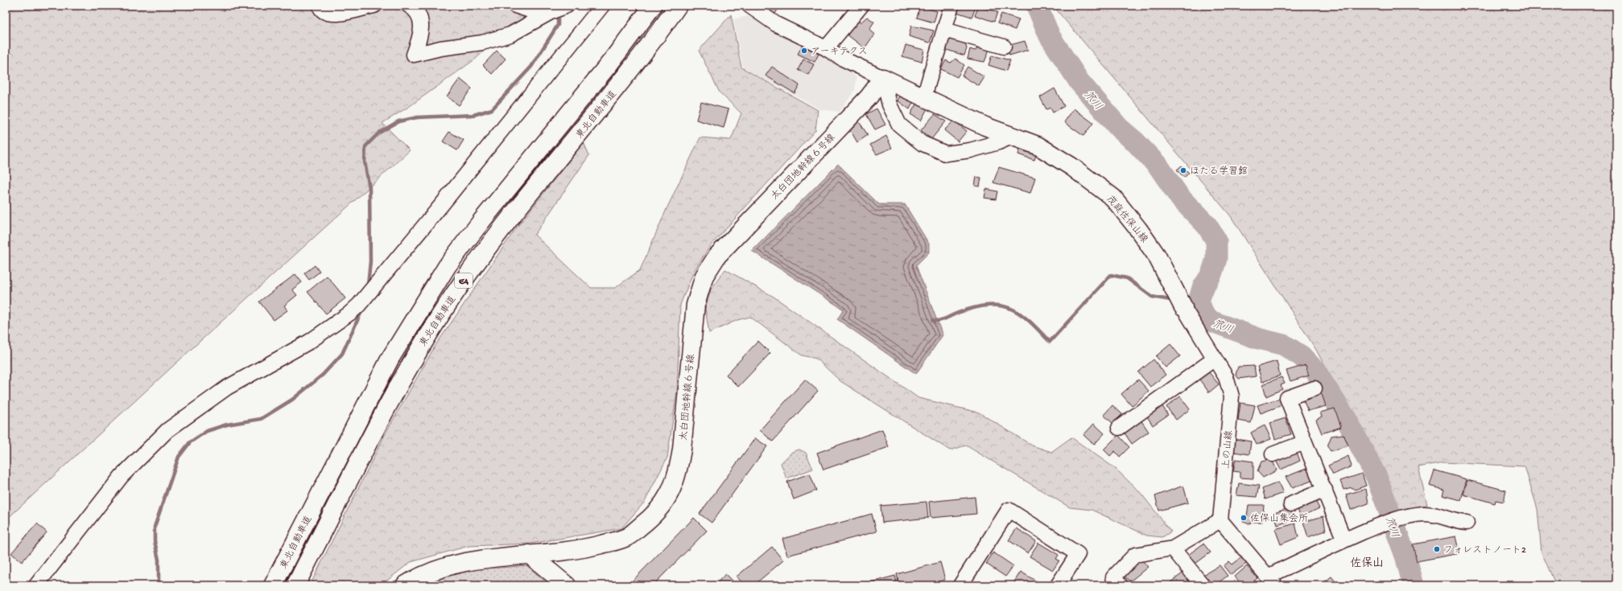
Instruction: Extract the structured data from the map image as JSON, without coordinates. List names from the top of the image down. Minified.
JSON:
{"streets":{"main road":["東北自動車道","太白団地幹線６号線","茂庭佐保山線","E4"],"street":["上の山線"]},"crossings":[["太白団地幹線６号線","茂庭佐保山線"],["茂庭佐保山線","上の山線"]],"districts":["佐保山"],"water":["笊川"],"places":["アーキテクス","ほたる学習館","佐保山集会所","フォレストノート2"]}
